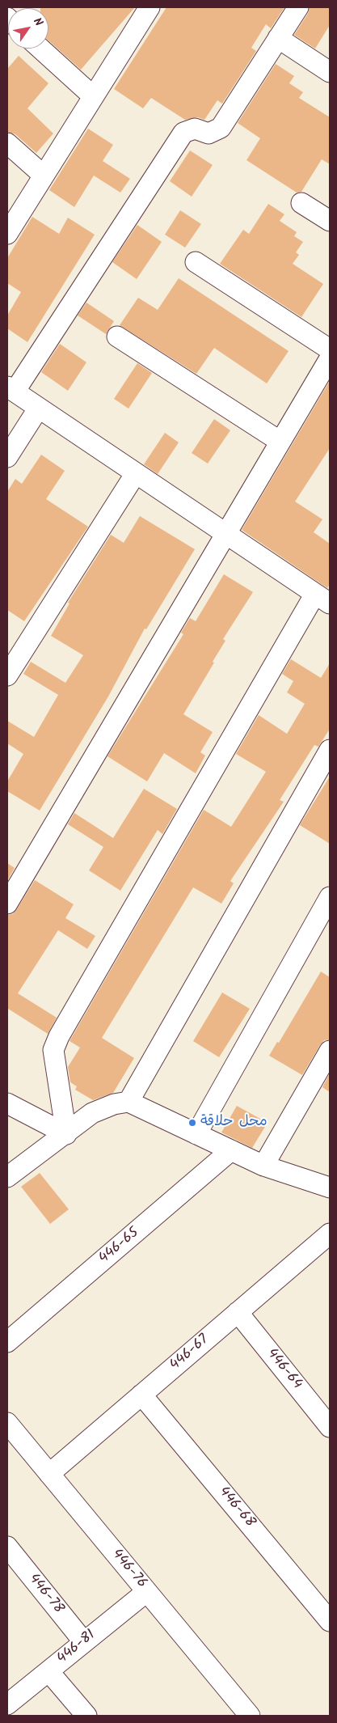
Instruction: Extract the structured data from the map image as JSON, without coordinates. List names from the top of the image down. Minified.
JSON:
{"streets":{"street":["446-65","446-67","446-64","446-68","446-76","446-78","446-81"]},"crossings":[["446-67","446-64"],["446-67","446-68"],["446-67","446-76"],["446-76","446-81"],["446-78","446-81"]],"places":["محل حلاقة"],"north":"top right"}
